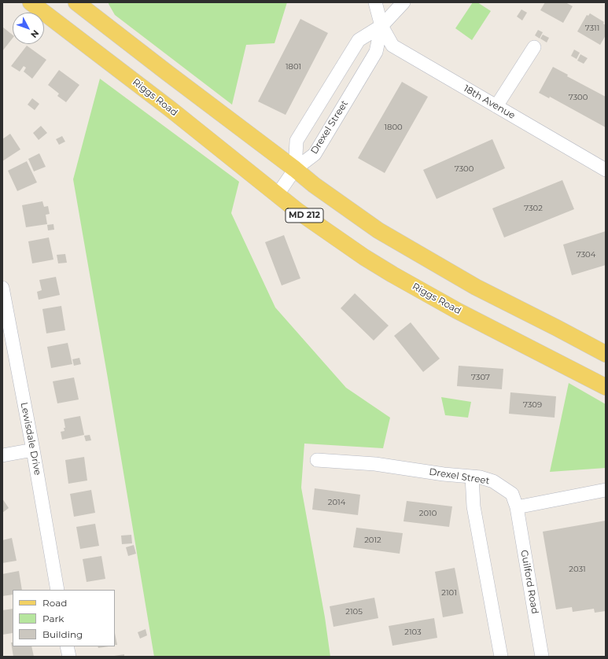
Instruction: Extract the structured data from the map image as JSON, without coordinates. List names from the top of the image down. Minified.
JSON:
{"streets":{"main road":["Riggs Road","MD 212"],"street":["18th Avenue","Drexel Street","Lewisdale Drive","Guilford Road"]},"crossings":[["18th Avenue","Drexel Street"],["Drexel Street","MD 212"],["Drexel Street","Guilford Road"]],"house_numbers":["7311","1801","7300","1800","7300","7302","7304","7307","7309","2014","2010","2012","2031","2101","2105","2103"],"legend":["Road","Park","Building"],"north":"bottom right"}
